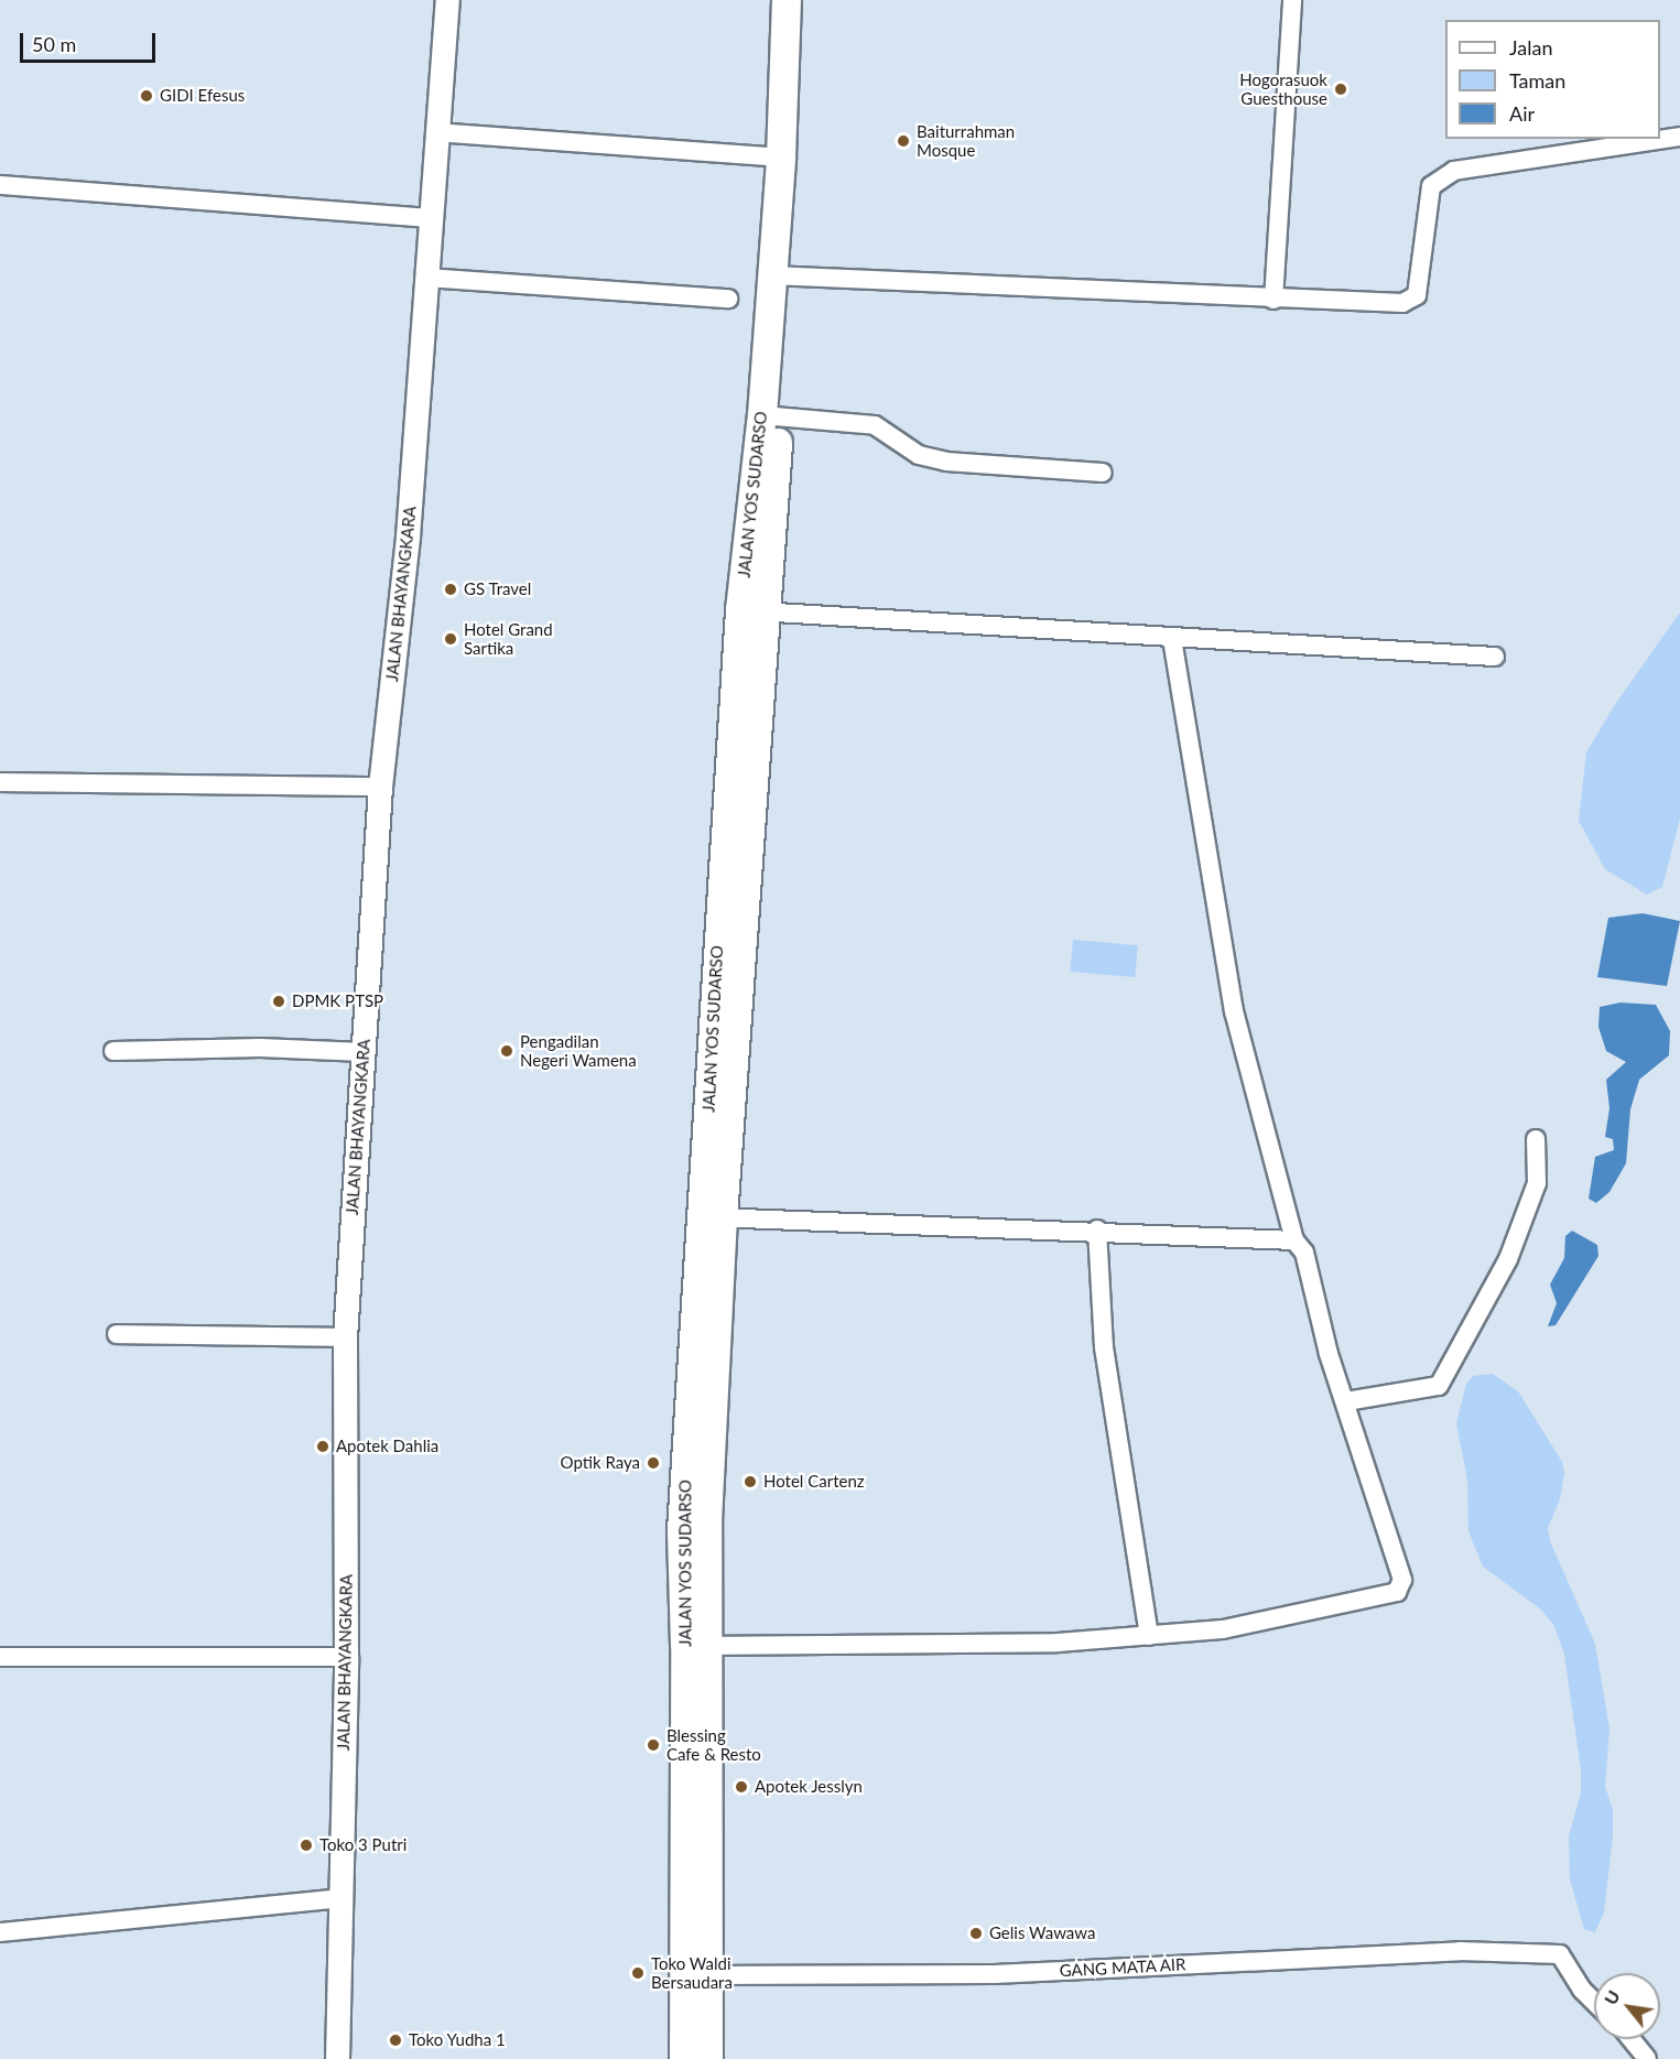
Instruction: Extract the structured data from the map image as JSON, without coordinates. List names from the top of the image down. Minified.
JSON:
{"streets":{"highway":["JALAN YOS SUDARSO"],"main road":["JALAN BHAYANGKARA"],"street":["GANG MATA AIR"]},"crossings":[["JALAN YOS SUDARSO","GANG MATA AIR"]],"places":["Hogorasuok Guesthouse","GIDI Efesus","Baiturrahman Mosque","GS Travel","Hotel Grand Sartika","DPMK PTSP","Pengadilan Negeri Wamena","Apotek Dahlia","Optik Raya","Hotel Cartenz","Blessing Cafe & Resto","Apotek Jesslyn","Toko 3 Putri","Gelis Wawawa","Toko Waldi Bersaudara","Toko Yudha 1"],"legend":["Jalan","Taman","Air"],"scale_bar":"50 m","north":"top left"}
